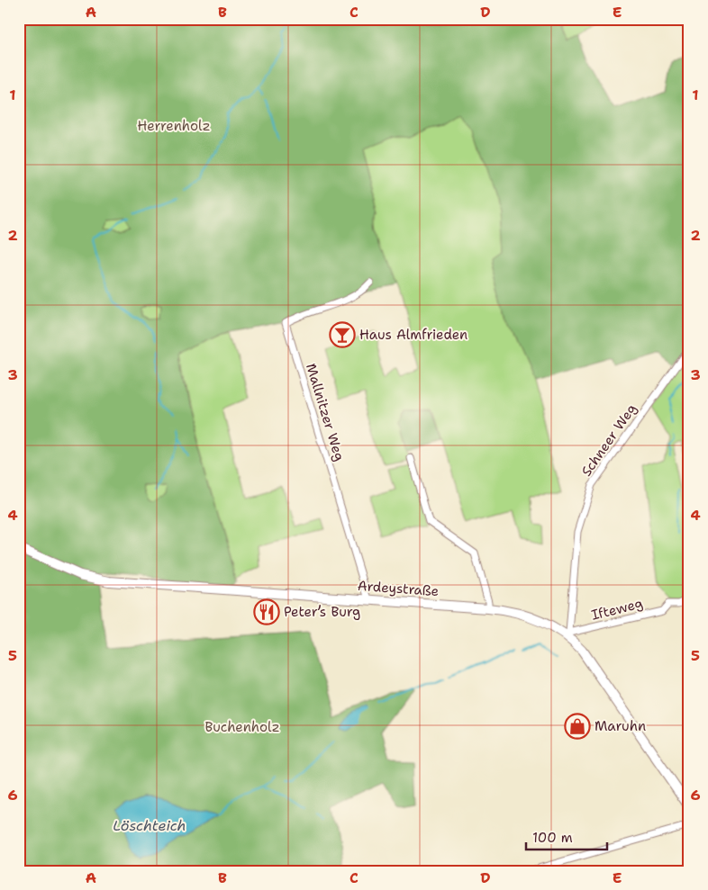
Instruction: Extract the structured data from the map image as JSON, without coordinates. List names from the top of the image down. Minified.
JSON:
{"streets":{"main road":["Ardeystraße"],"street":["Mallnitzer Weg","Schneer Weg","Ifteweg"]},"crossings":[["Mallnitzer Weg","Ardeystraße"],["Schneer Weg","Ardeystraße"],["Schneer Weg","Ifteweg"],["Ardeystraße","Ifteweg"]],"water":["Löschteich"],"parks":["Herrenholz","Buchenholz"],"places":{"bar":["Haus Almfrieden"],"restaurant":["Peter’s Burg"],"shop":["Maruhn"]},"scale_bar":"100 m","grid":{"columns":["A","B","C","D","E"],"rows":["1","2","3","4","5","6"]}}
